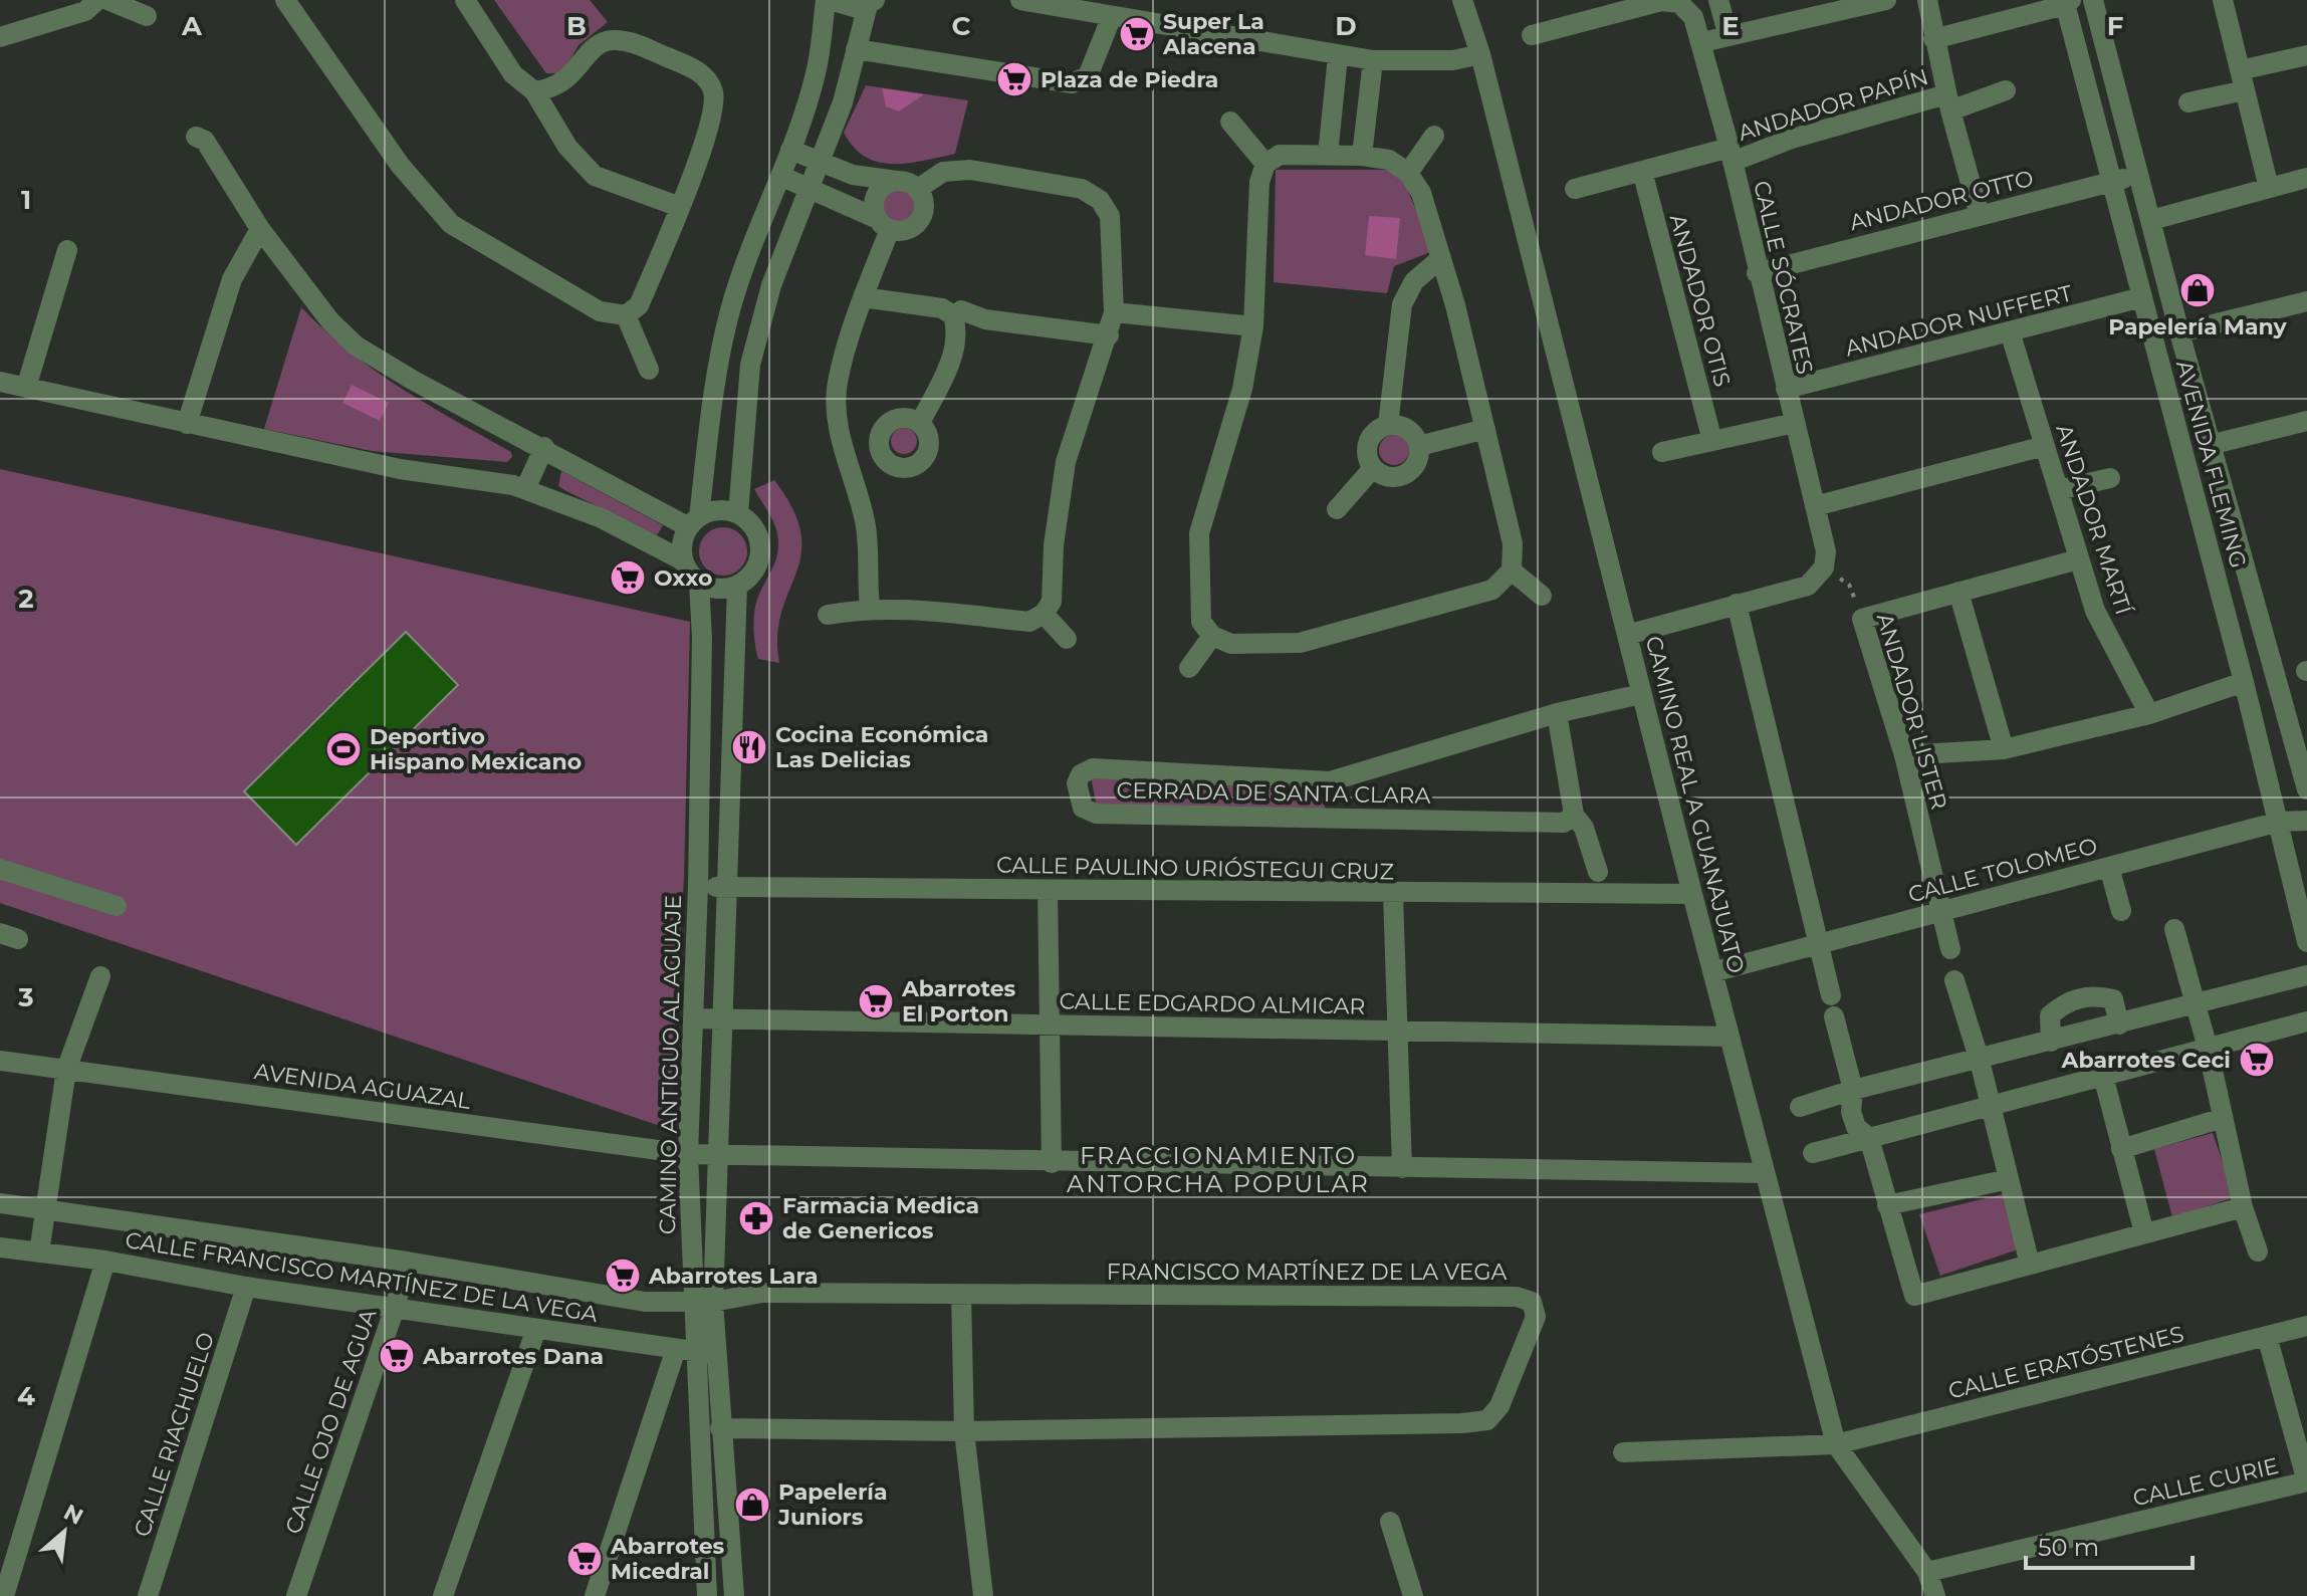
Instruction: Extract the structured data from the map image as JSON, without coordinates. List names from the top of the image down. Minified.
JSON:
{"streets":{"street":["ANDADOR PAPÍN","ANDADOR OTTO","CALLE SÓCRATES","ANDADOR OTIS","ANDADOR NUFFERT","AVENIDA FLEMING","ANDADOR MARTÍ","ANDADOR LISTER","CERRADA DE SANTA CLARA","CAMINO REAL A GUANAJUATO","CALLE PAULINO URIÓSTEGUI CRUZ","CALLE TOLOMEO","CALLE EDGARDO ALMICAR","CAMINO ANTIGUO AL AGUAJE","AVENIDA AGUAZAL","FRANCISCO MARTÍNEZ DE LA VEGA","CALLE FRANCISCO MARTÍNEZ DE LA VEGA","CALLE ERATÓSTENES","CALLE OJO DE AGUA","CALLE RIACHUELO","CALLE CURIE"]},"crossings":[["ANDADOR PAPÍN","CALLE SÓCRATES"],["ANDADOR PAPÍN","ANDADOR OTIS"],["ANDADOR OTTO","CALLE SÓCRATES"],["ANDADOR OTTO","AVENIDA FLEMING"],["CALLE SÓCRATES","ANDADOR NUFFERT"],["CALLE SÓCRATES","ANDADOR LISTER"],["ANDADOR NUFFERT","AVENIDA FLEMING"],["ANDADOR NUFFERT","ANDADOR MARTÍ"],["AVENIDA FLEMING","CALLE TOLOMEO"],["ANDADOR LISTER","CALLE TOLOMEO"],["CERRADA DE SANTA CLARA","CAMINO REAL A GUANAJUATO"],["CAMINO REAL A GUANAJUATO","CALLE PAULINO URIÓSTEGUI CRUZ"],["CAMINO REAL A GUANAJUATO","CALLE TOLOMEO"],["CAMINO REAL A GUANAJUATO","CALLE EDGARDO ALMICAR"],["CAMINO REAL A GUANAJUATO","AVENIDA AGUAZAL"],["CAMINO REAL A GUANAJUATO","CALLE ERATÓSTENES"],["CAMINO REAL A GUANAJUATO","CALLE CURIE"],["CALLE PAULINO URIÓSTEGUI CRUZ","CAMINO ANTIGUO AL AGUAJE"],["CALLE EDGARDO ALMICAR","CAMINO ANTIGUO AL AGUAJE"],["CAMINO ANTIGUO AL AGUAJE","AVENIDA AGUAZAL"],["CAMINO ANTIGUO AL AGUAJE","CALLE FRANCISCO MARTÍNEZ DE LA VEGA"],["FRANCISCO MARTÍNEZ DE LA VEGA","CALLE FRANCISCO MARTÍNEZ DE LA VEGA"],["CALLE FRANCISCO MARTÍNEZ DE LA VEGA","CALLE OJO DE AGUA"],["CALLE FRANCISCO MARTÍNEZ DE LA VEGA","CALLE RIACHUELO"]],"districts":["FRACCIONAMIENTO ANTORCHA POPULAR"],"places":{"supermarket":["Super La Alacena","Plaza de Piedra","Oxxo","Abarrotes El Porton","Abarrotes Ceci","Abarrotes Lara","Abarrotes Dana","Abarrotes Micedral"],"shop":["Papelería Many","Papelería Juniors"],"restaurant":["Cocina Económica Las Delicias"],"sports":["Deportivo Hispano Mexicano"],"pharmacy":["Farmacia Medica de Genericos"]},"scale_bar":"50 m","north":"top right","grid":{"columns":["A","B","C","D","E","F"],"rows":["1","2","3","4"]}}
